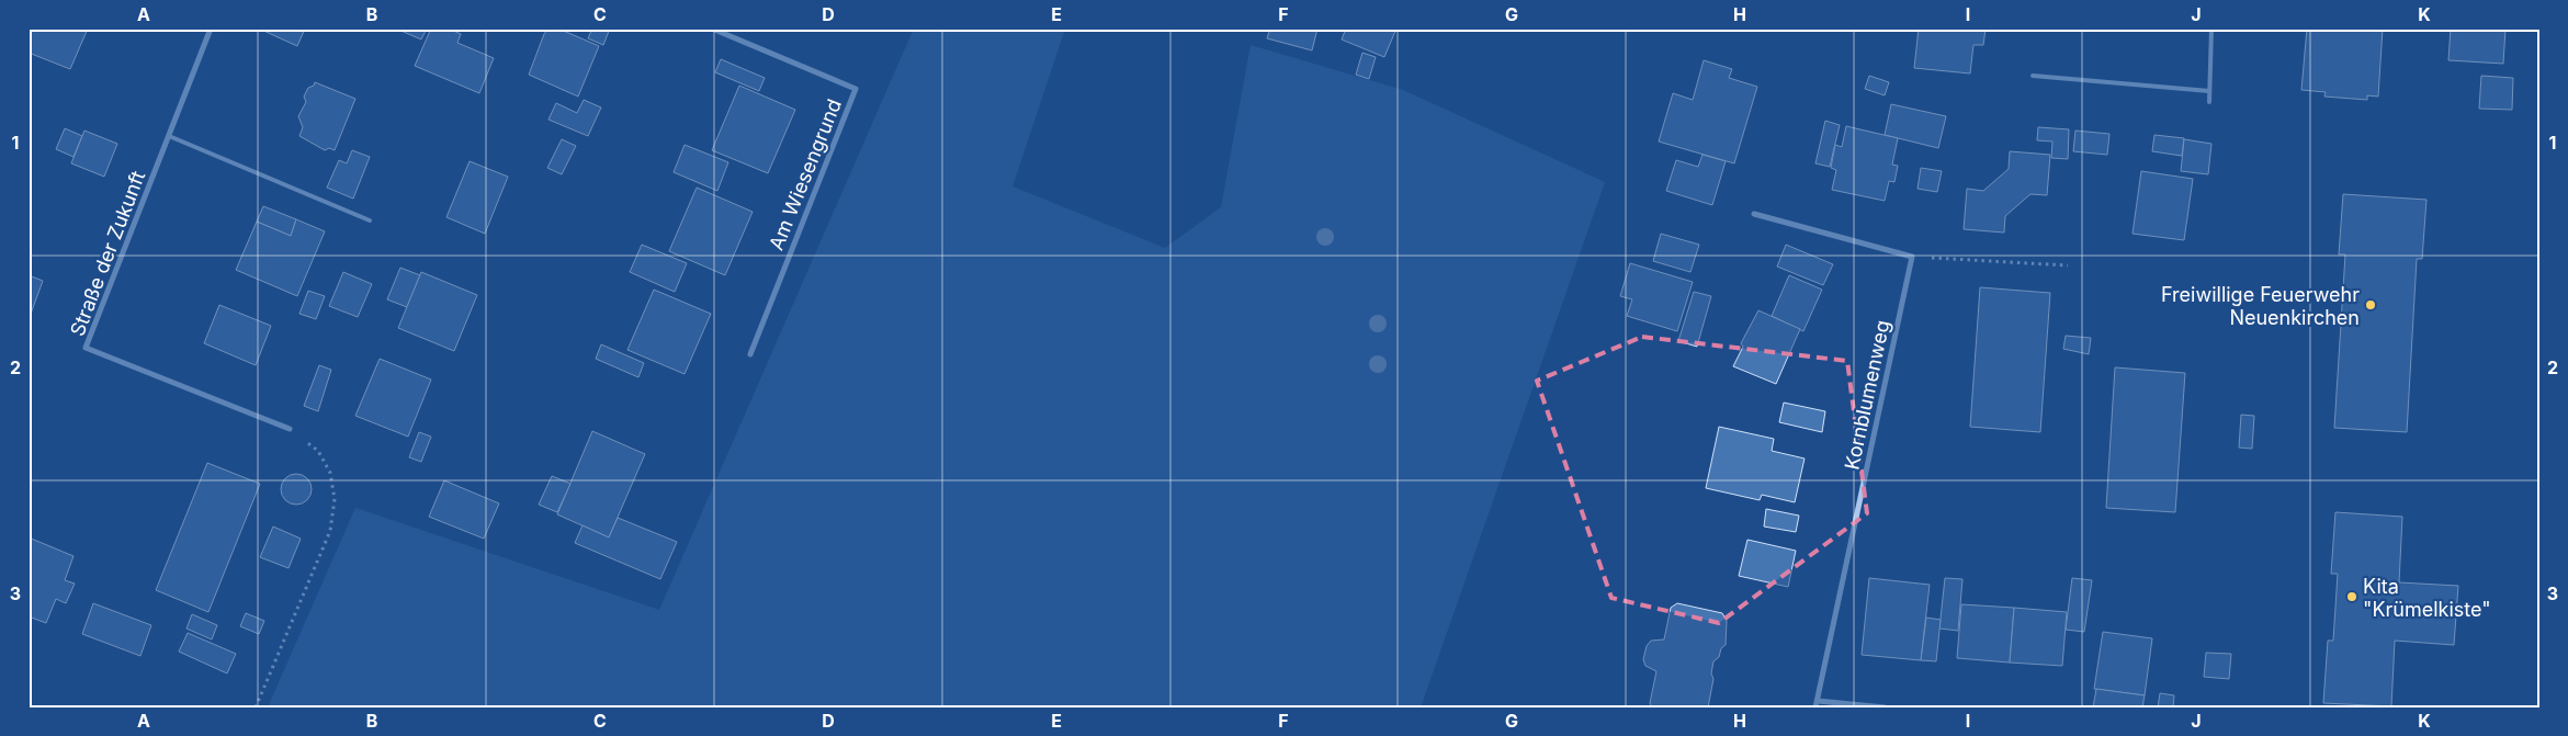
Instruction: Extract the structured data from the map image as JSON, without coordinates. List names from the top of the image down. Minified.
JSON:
{"streets":{"street":["Am Wiesengrund","Straße der Zukunft","Kornblumenweg"]},"places":["Freiwillige Feuerwehr Neuenkirchen","Kita \"Krümelkiste\""],"grid":{"columns":["A","B","C","D","E","F","G","H","I","J","K"],"rows":["1","2","3"]}}
